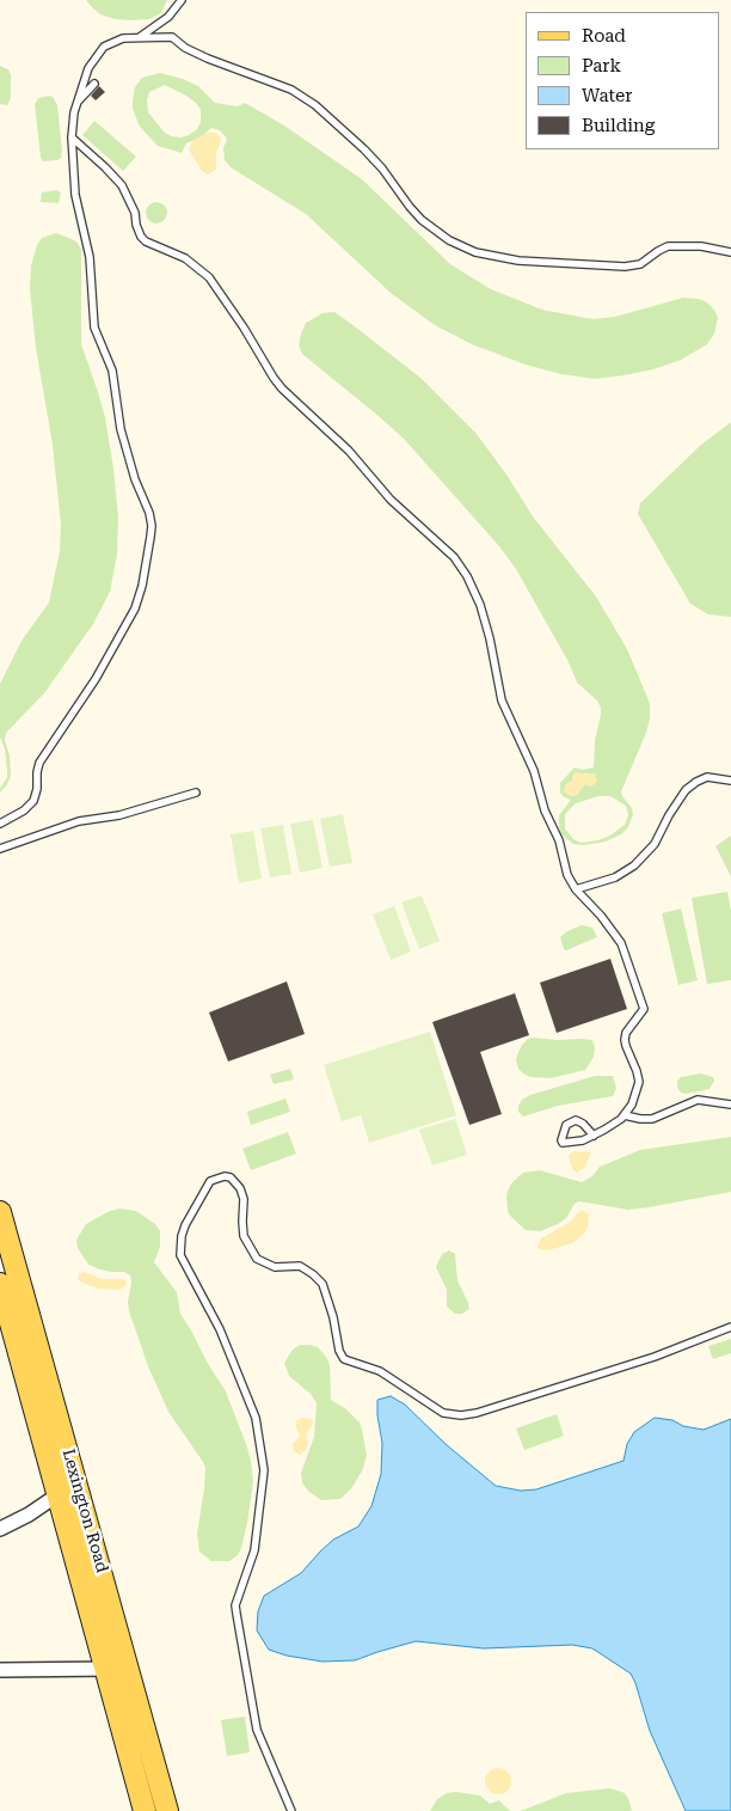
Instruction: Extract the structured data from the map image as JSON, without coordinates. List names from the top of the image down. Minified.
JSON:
{"streets":{"main road":["Lexington Road"]},"legend":["Road","Park","Water","Building"]}
